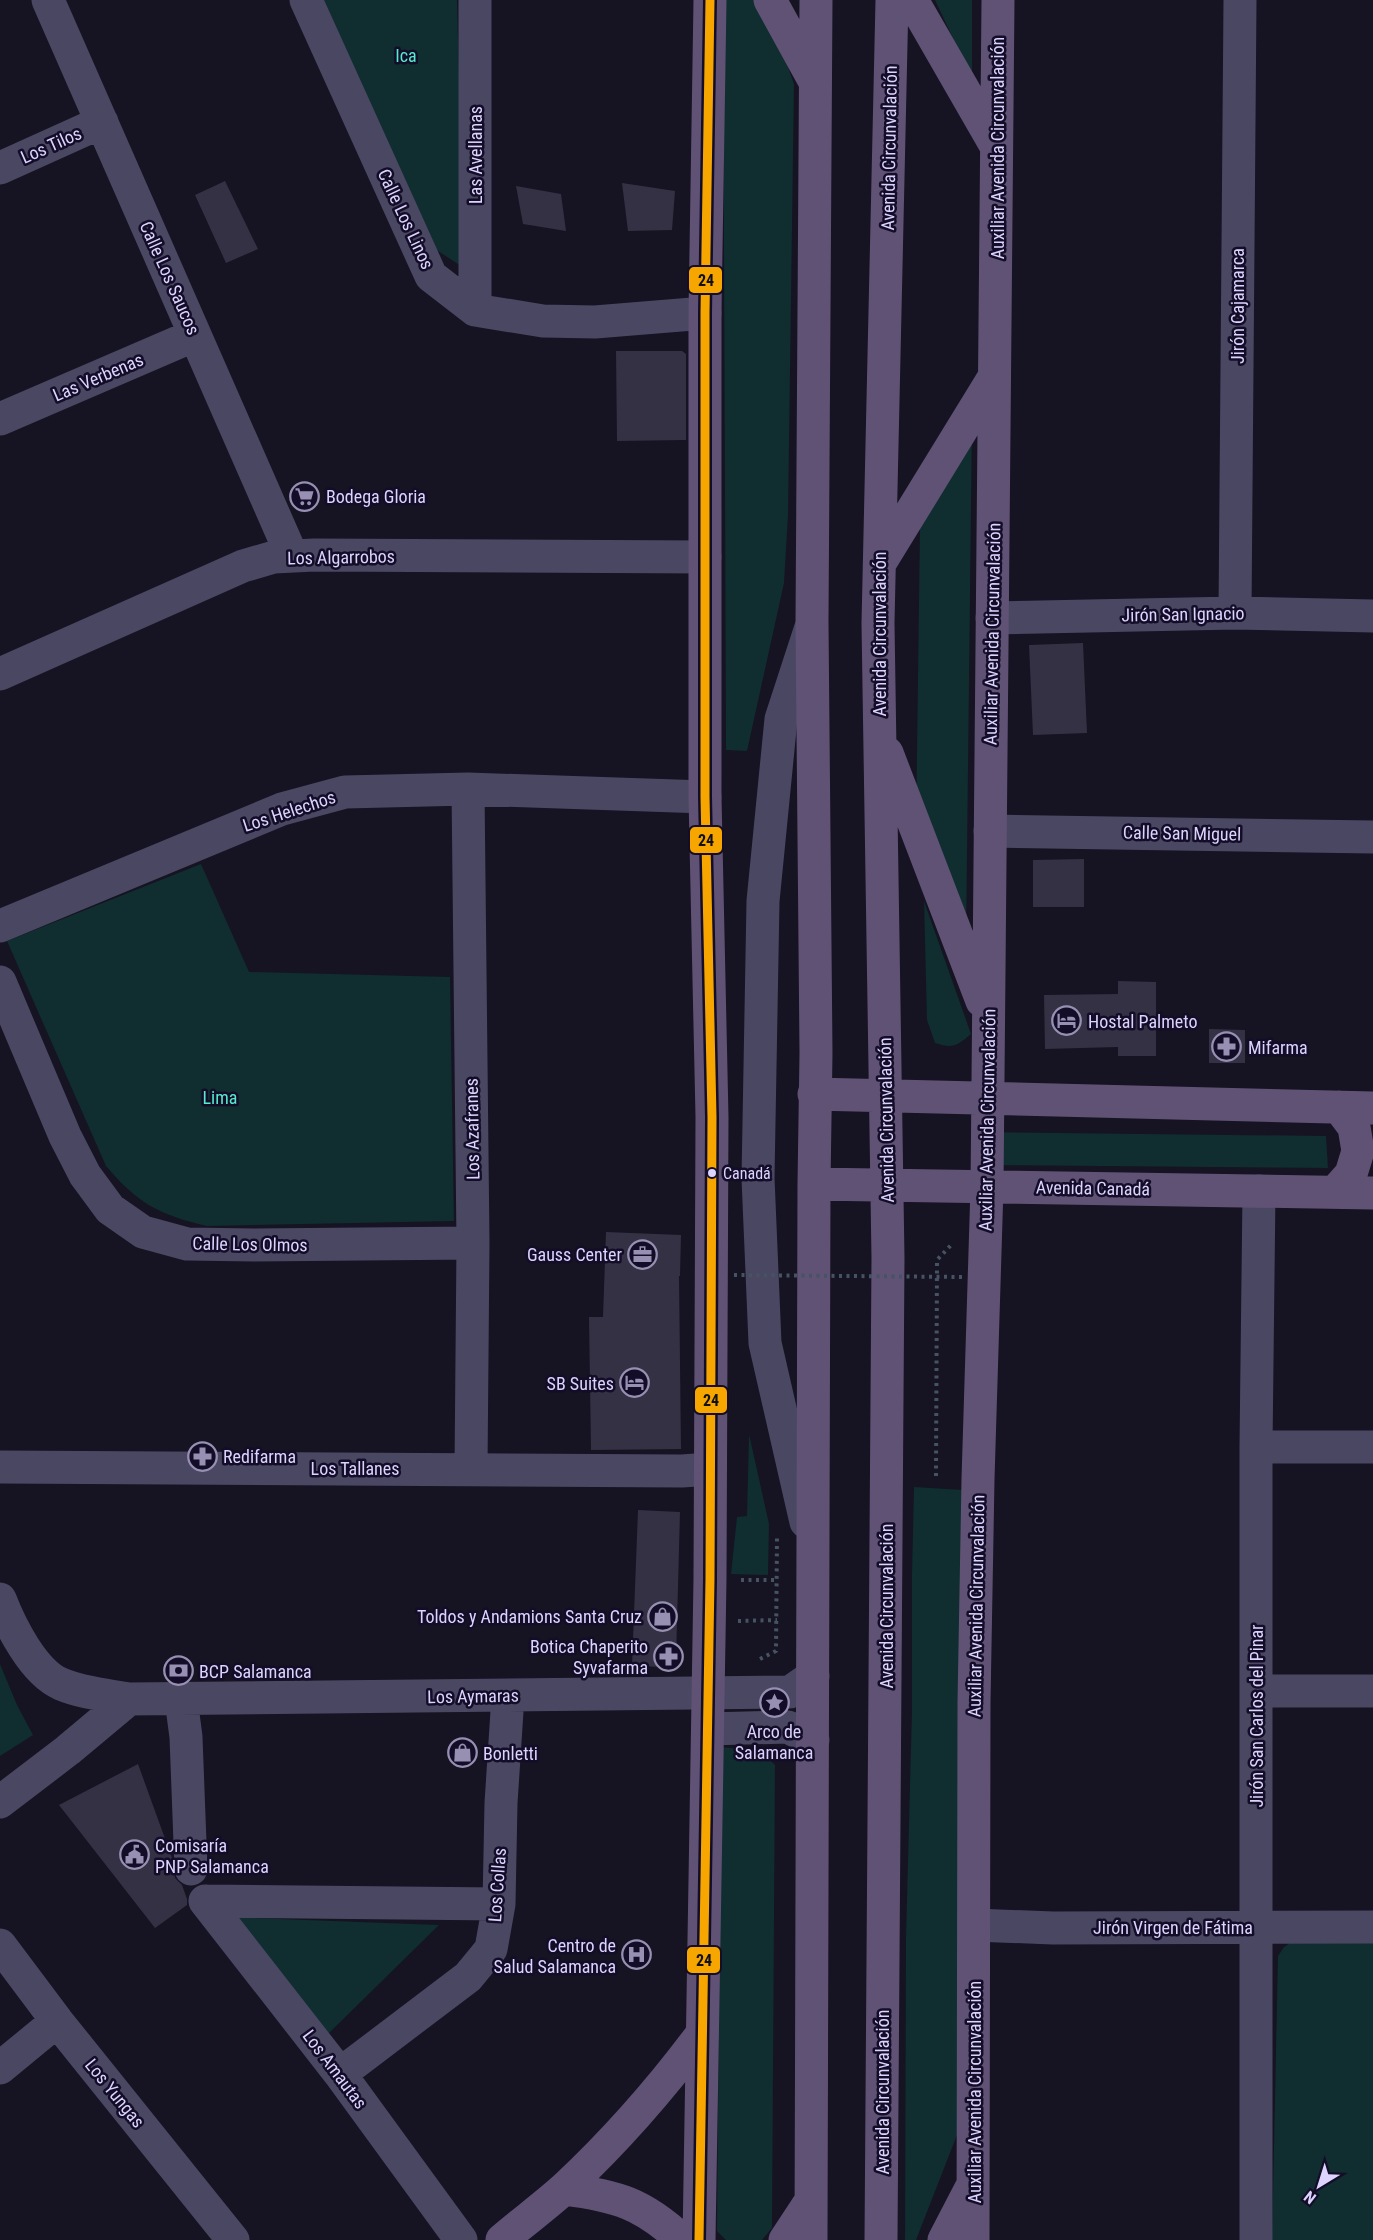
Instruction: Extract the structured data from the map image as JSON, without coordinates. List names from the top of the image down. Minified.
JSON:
{"streets":{"main road":["Avenida Circunvalación","Auxiliar Avenida Circunvalación","Avenida Canadá"],"street":["Los Tilos","Las Avellanas","Calle Los Linos","Calle Los Saucos","Jirón Cajamarca","Las Verbenas","Los Algarrobos","Jirón San Ignacio","Los Helechos","Calle San Miguel","Los Azafranes","Calle Los Olmos","Los Tallanes","Los Aymaras","Jirón San Carlos del Pinar","Los Collas","Jirón Virgen de Fátima","Los Amautas","Los Yungas"]},"crossings":[["Los Tilos","Calle Los Saucos"],["Avenida Circunvalación","Avenida Canadá"],["Auxiliar Avenida Circunvalación","Jirón San Ignacio"],["Auxiliar Avenida Circunvalación","Calle San Miguel"],["Auxiliar Avenida Circunvalación","Avenida Canadá"],["Auxiliar Avenida Circunvalación","Jirón Virgen de Fátima"],["Las Avellanas","Calle Los Linos"],["Calle Los Saucos","Las Verbenas"],["Calle Los Saucos","Los Algarrobos"],["Jirón Cajamarca","Jirón San Ignacio"],["Los Helechos","Los Azafranes"],["Los Azafranes","Calle Los Olmos"],["Los Azafranes","Los Tallanes"],["Avenida Canadá","Jirón San Carlos del Pinar"],["Los Aymaras","Los Collas"],["Jirón San Carlos del Pinar","Jirón Virgen de Fátima"],["Los Collas","Los Amautas"]],"parks":["Ica","Lima"],"places":{"supermarket":["Bodega Gloria"],"hotel":["Hostal Palmeto","SB Suites"],"pharmacy":["Mifarma","Redifarma","Botica Chaperito Syvafarma"],"other":["Canadá"],"office":["Gauss Center"],"shop":["Toldos y Andamions Santa Cruz","Bonletti"],"bank":["BCP Salamanca"],"place":["Arco de Salamanca"],"public building":["Comisaría PNP Salamanca"],"hospital":["Centro de Salud Salamanca"]},"lines":["transit line 24"],"north":"bottom left"}
